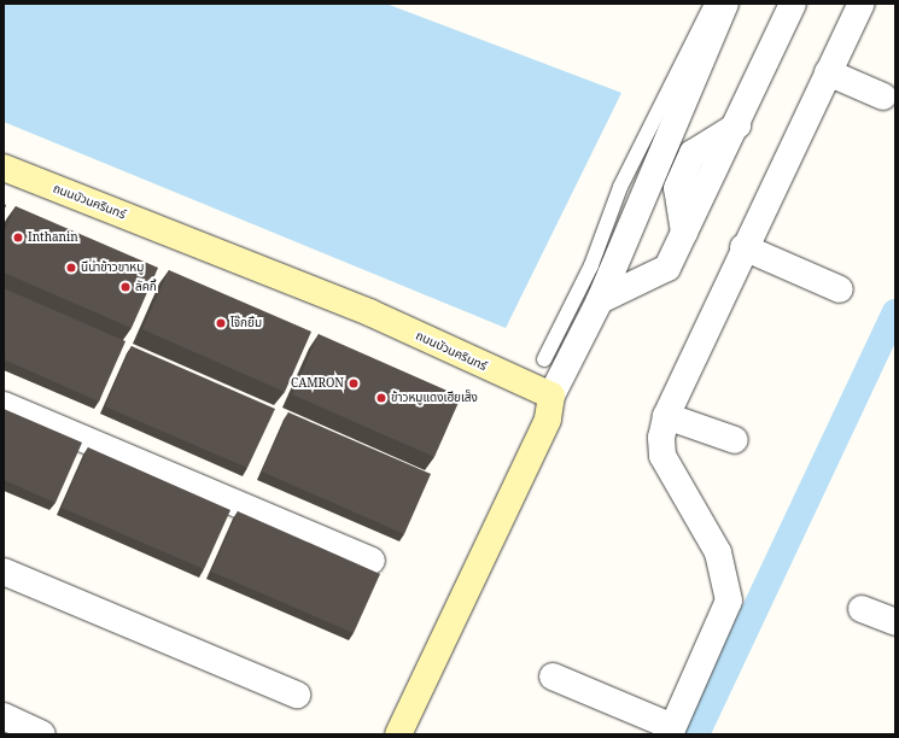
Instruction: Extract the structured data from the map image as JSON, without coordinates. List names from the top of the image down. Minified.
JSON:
{"streets":{"street":["ถนนบัวนครินทร์"]},"places":["Inthanin","นีน่าข้าวขาหมู","ลัคกี้","โจ๊กยิ้ม","CAMRON","ข้าวหมูแดงเฮียเส็ง"]}
